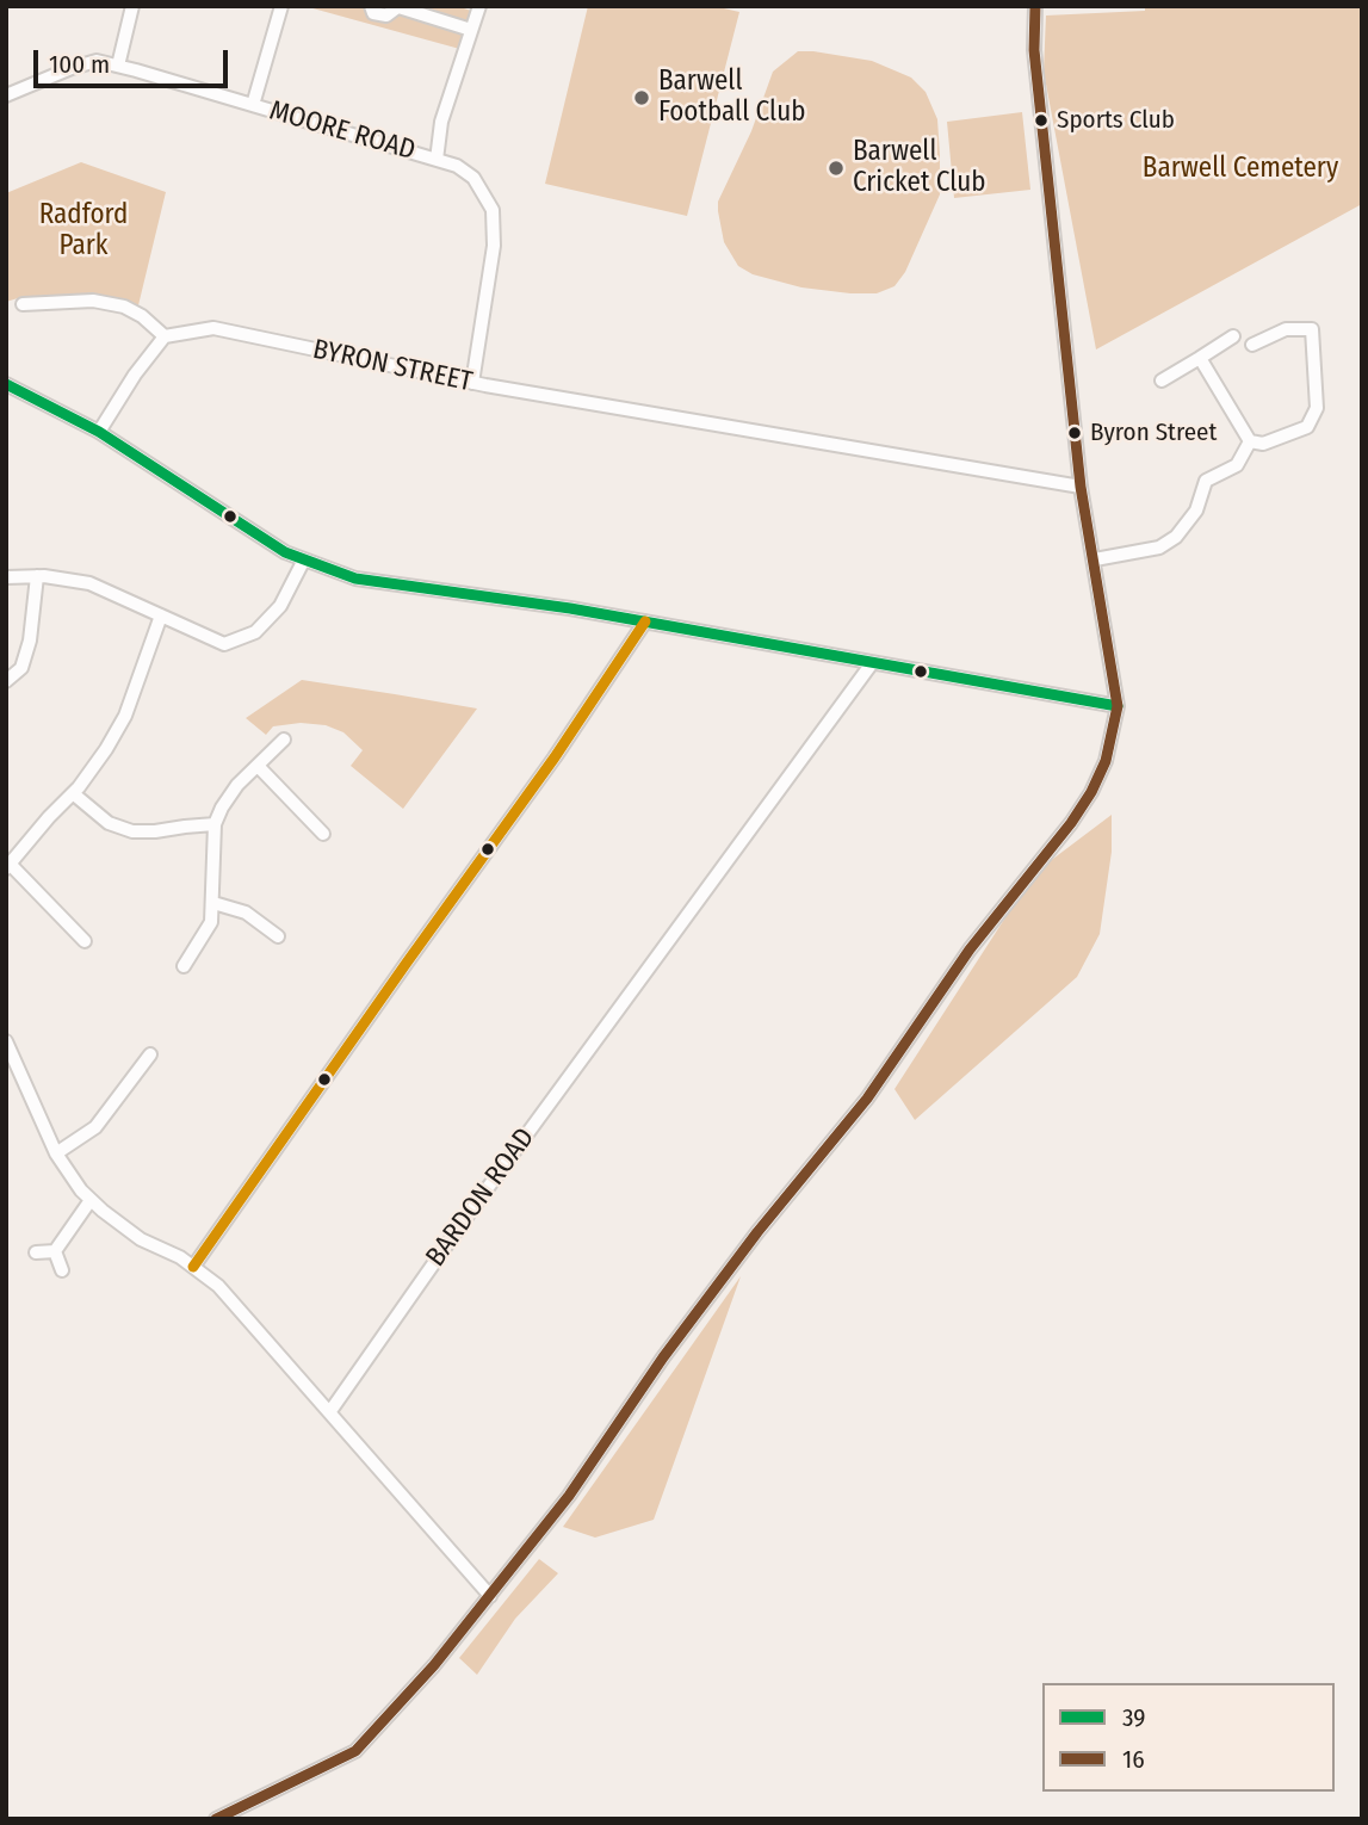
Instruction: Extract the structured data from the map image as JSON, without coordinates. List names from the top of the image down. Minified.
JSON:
{"streets":{"street":["MOORE ROAD","BYRON STREET","BARDON ROAD"]},"crossings":[["MOORE ROAD","BYRON STREET"]],"parks":["Barwell Cemetery","Radford Park"],"places":["Barwell Football Club","Sports Club","Barwell Cricket Club","Byron Street"],"lines":["transit line 16","transit line 39"],"legend":["39","16"],"scale_bar":"100 m"}
